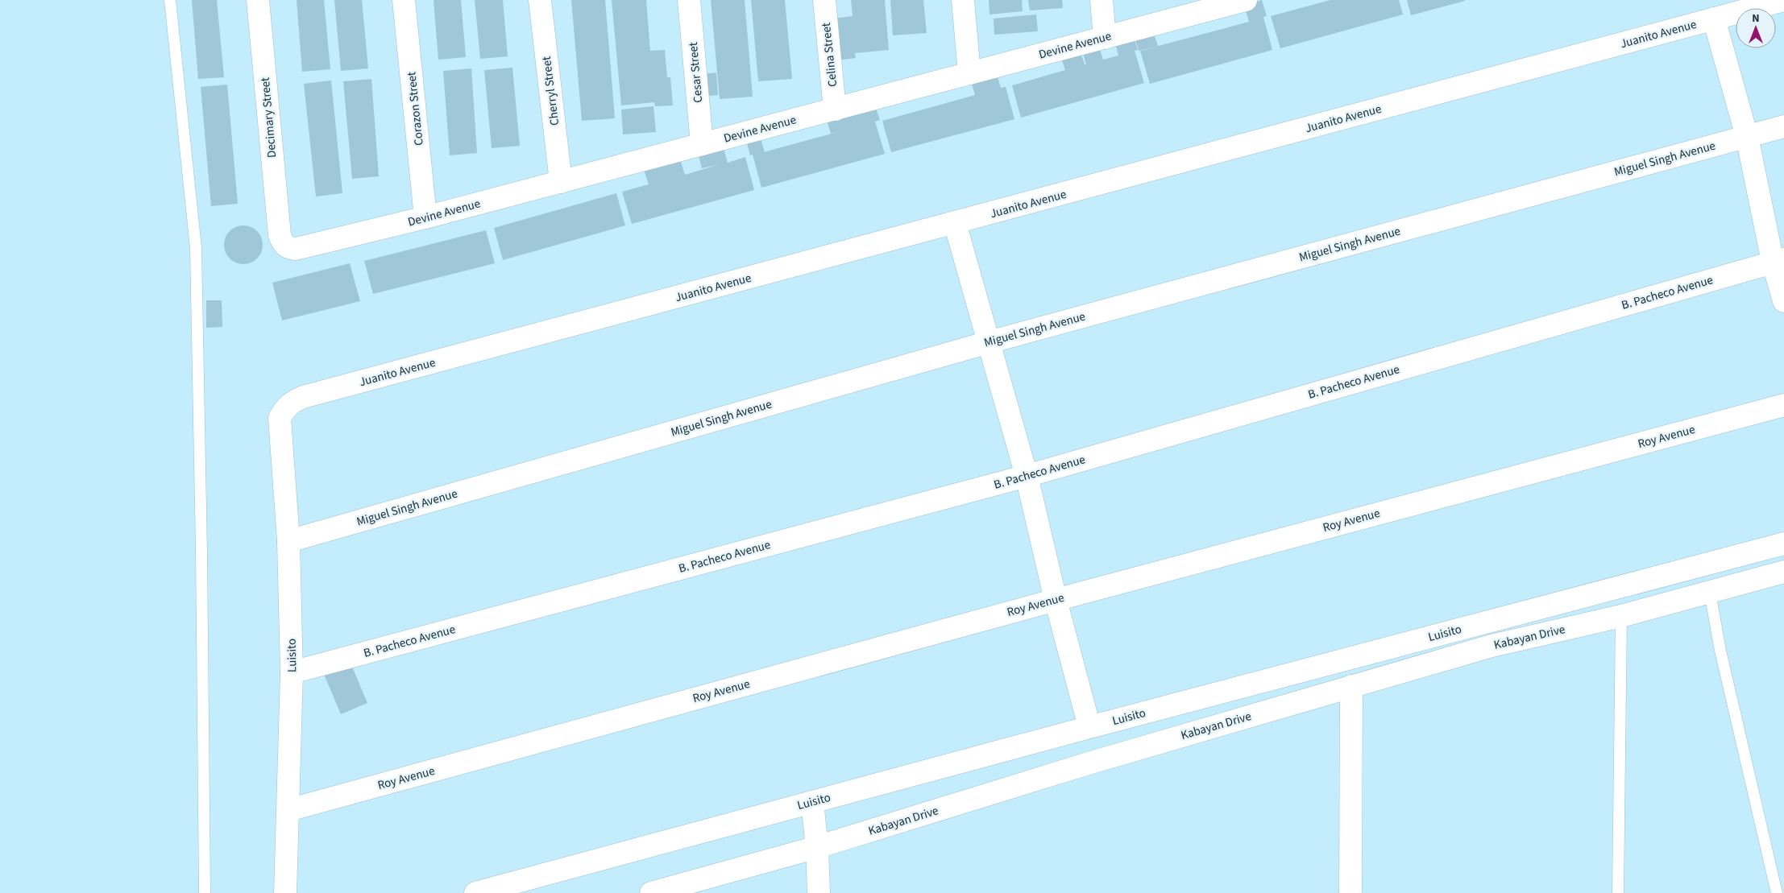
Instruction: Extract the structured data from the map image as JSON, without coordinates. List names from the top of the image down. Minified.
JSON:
{"streets":{"street":["Juanito Avenue","Devine Avenue","Celina Street","Cesar Street","Cherryl Street","Corazon Street","Decimary Street","Miguel Singh Avenue","B. Pacheco Avenue","Roy Avenue","Luisito","Kabayan Drive"]},"crossings":[["Juanito Avenue","Luisito"],["Devine Avenue","Celina Street"],["Devine Avenue","Cesar Street"],["Devine Avenue","Cherryl Street"],["Devine Avenue","Corazon Street"],["Devine Avenue","Decimary Street"],["Miguel Singh Avenue","Luisito"],["B. Pacheco Avenue","Luisito"],["Roy Avenue","Luisito"]],"north":"top"}
